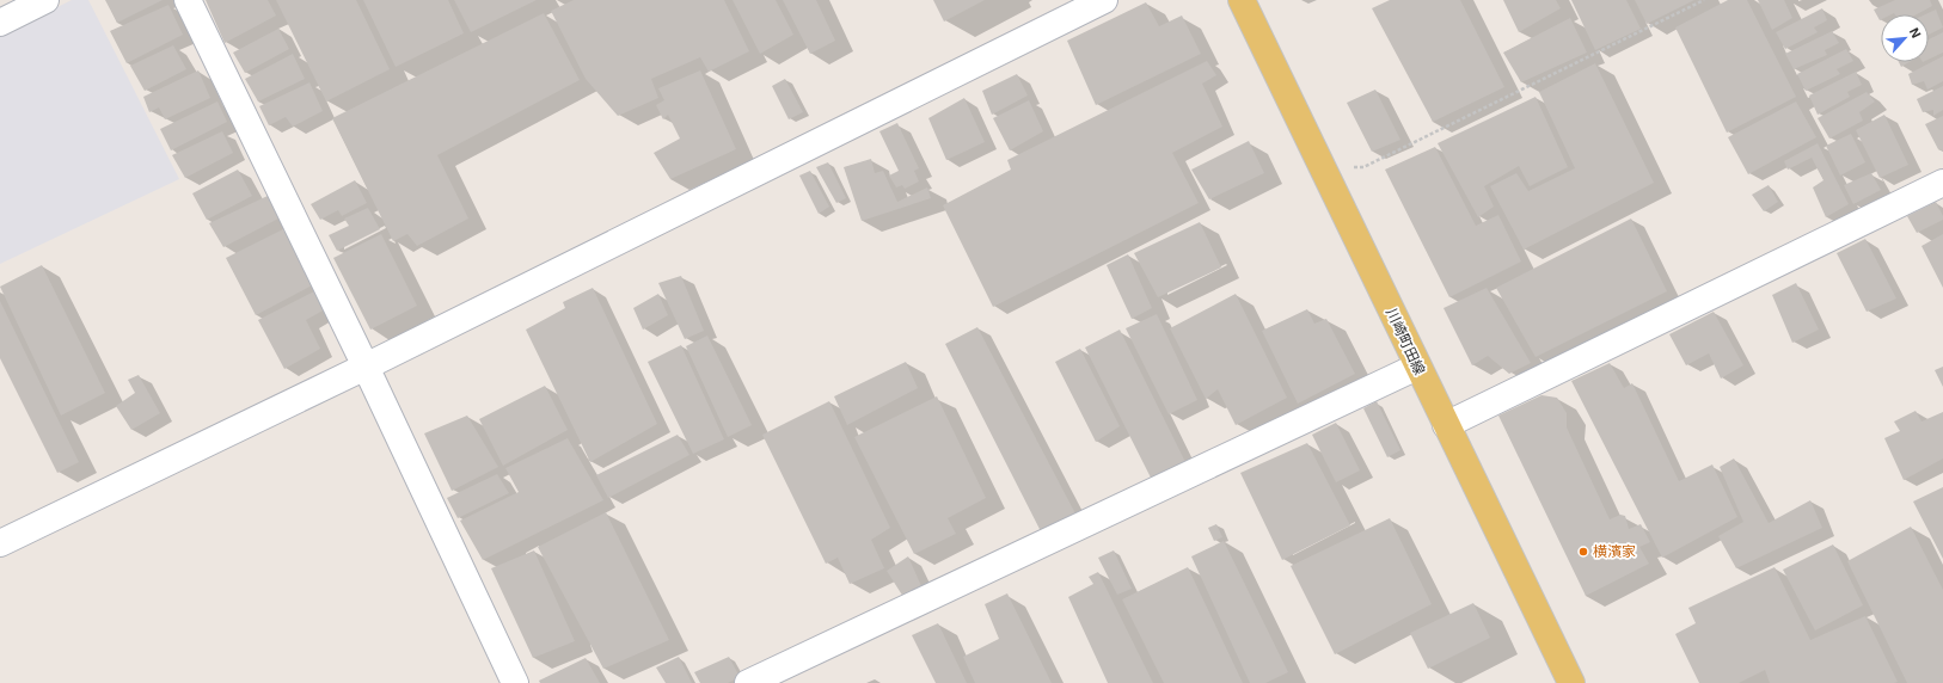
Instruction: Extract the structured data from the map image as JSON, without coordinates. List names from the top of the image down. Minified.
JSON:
{"streets":{"main road":["川崎町田線"]},"places":["横濱家"],"north":"top right"}
